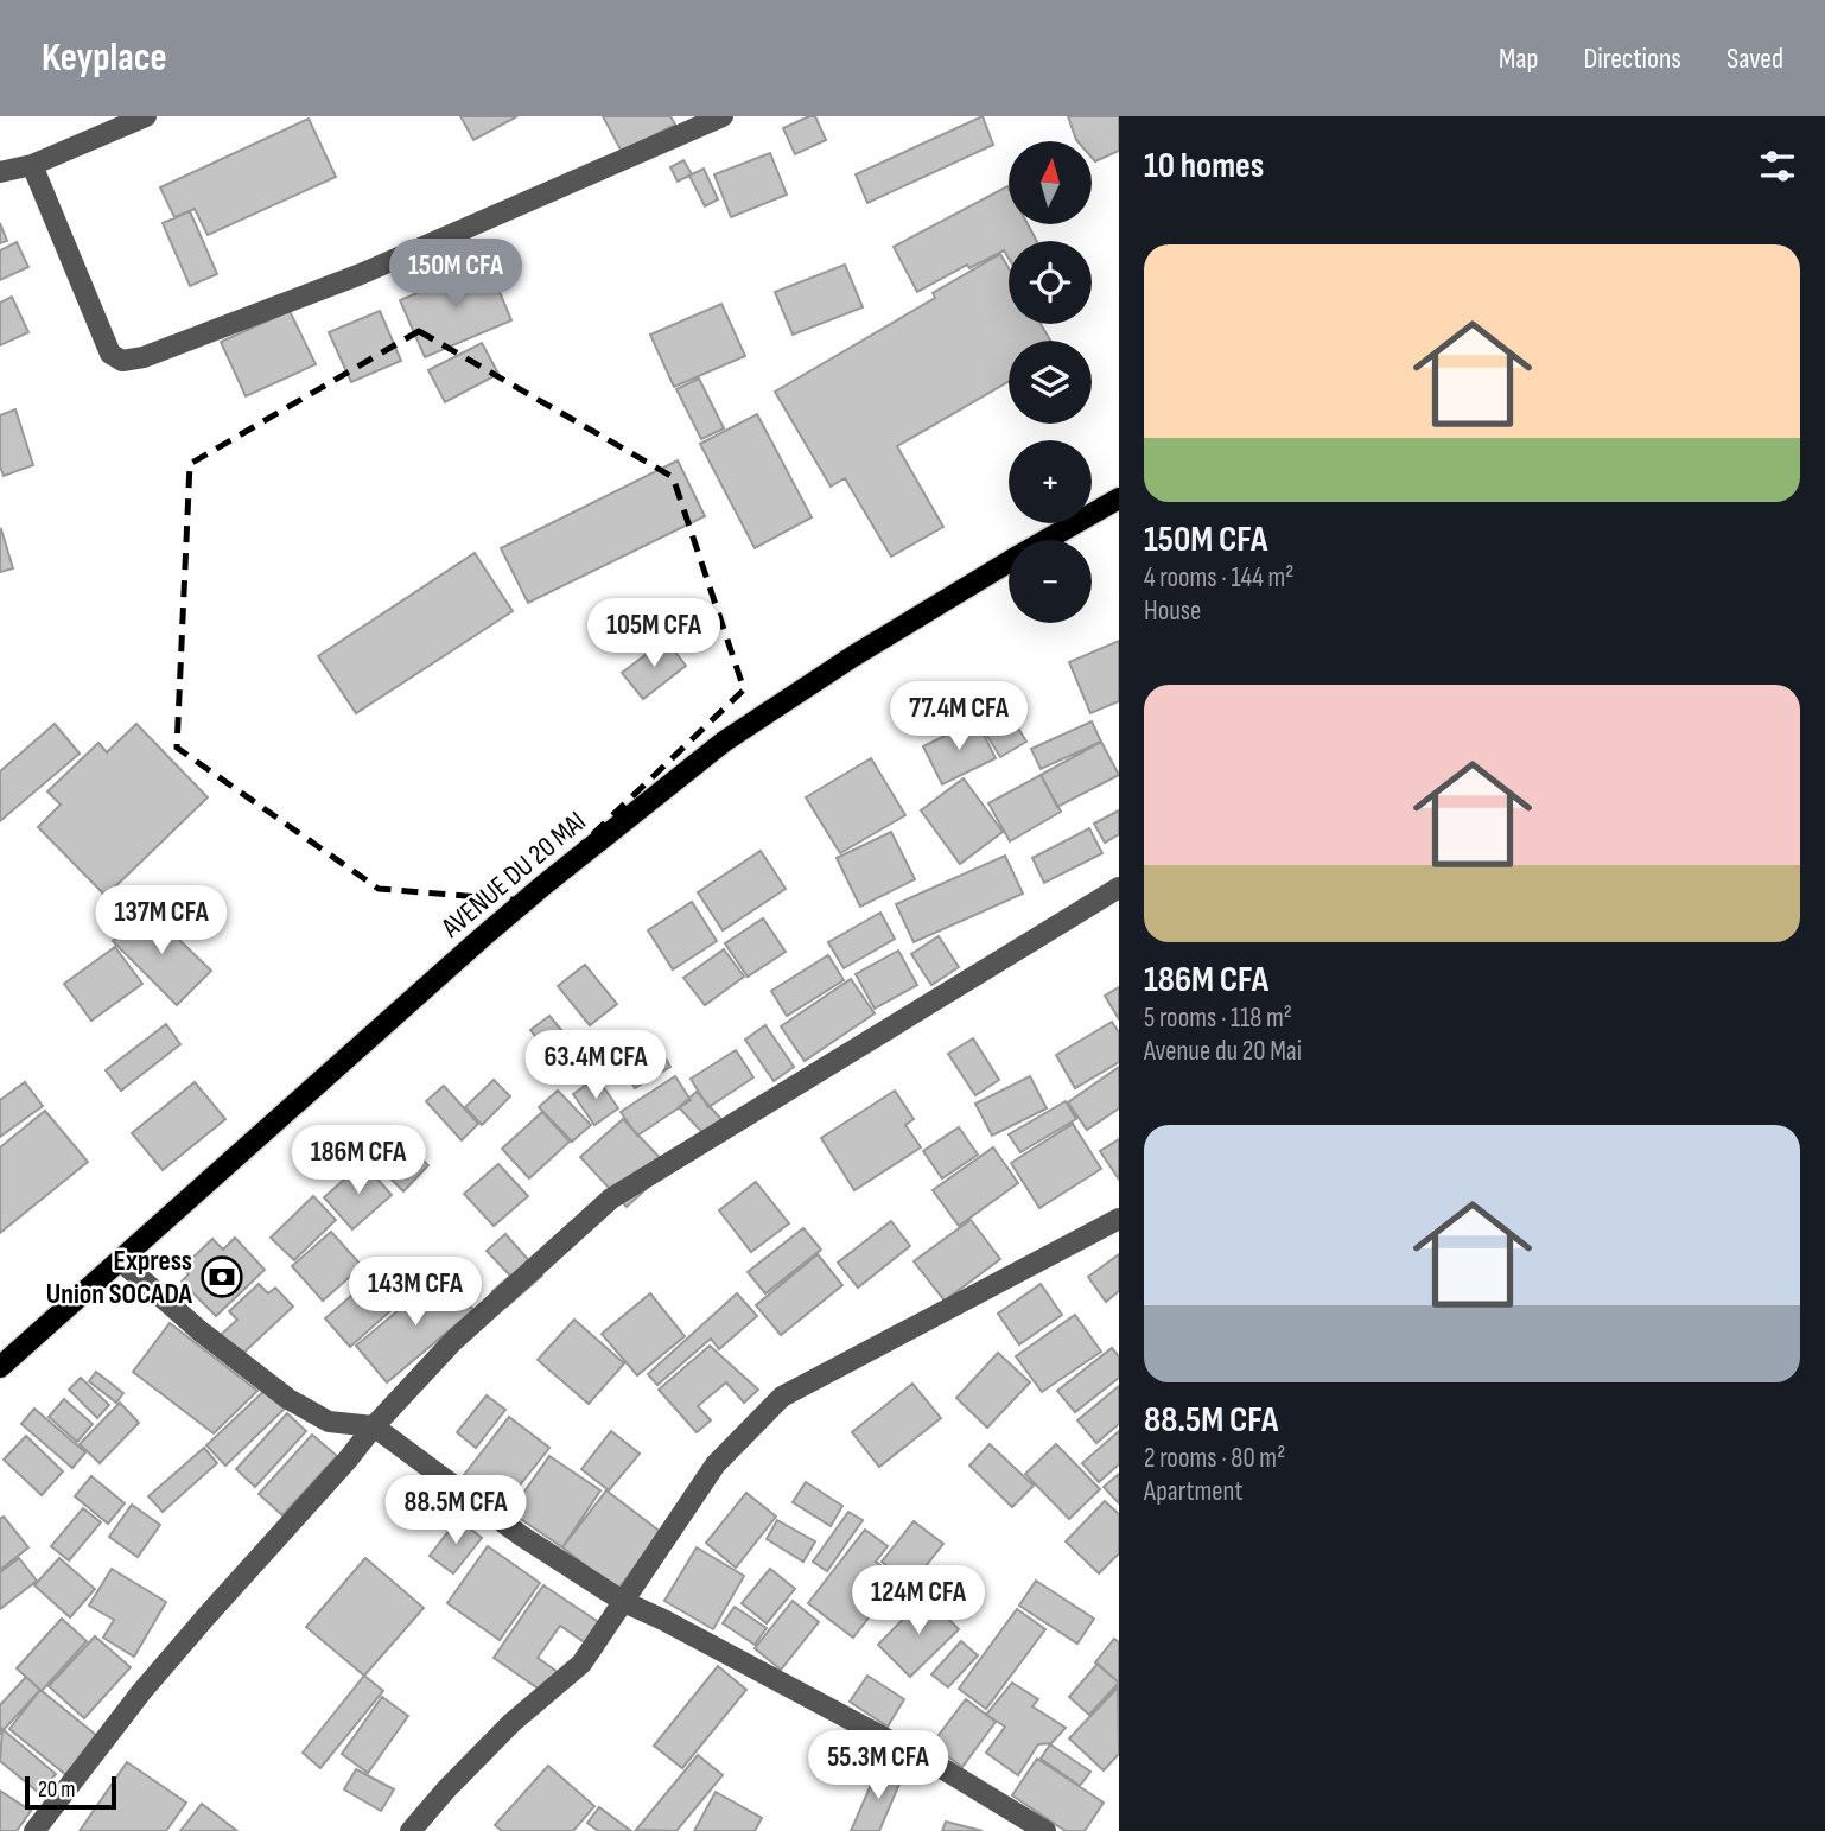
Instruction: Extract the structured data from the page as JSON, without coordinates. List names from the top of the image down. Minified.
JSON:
{"streets":{"main road":["AVENUE DU 20 MAI"]},"places":{"bank":["Express Union SOCADA"]},"scale_bar":"20 m","north":"top","page":{"header":"Keyplace","nav":["Map","Directions","Saved"],"heading":"10 homes","map_buttons":["+","−"],"list":[{"name":"150M CFA","note":"4 rooms · 144 m² · House"},{"name":"186M CFA","note":"5 rooms · 118 m² · Avenue du 20 Mai"},{"name":"88.5M CFA","note":"2 rooms · 80 m² · Apartment"}],"price":["150M CFA","105M CFA","77.4M CFA","137M CFA","63.4M CFA","186M CFA","143M CFA","88.5M CFA","124M CFA","55.3M CFA"],"scale":"20 m"}}
